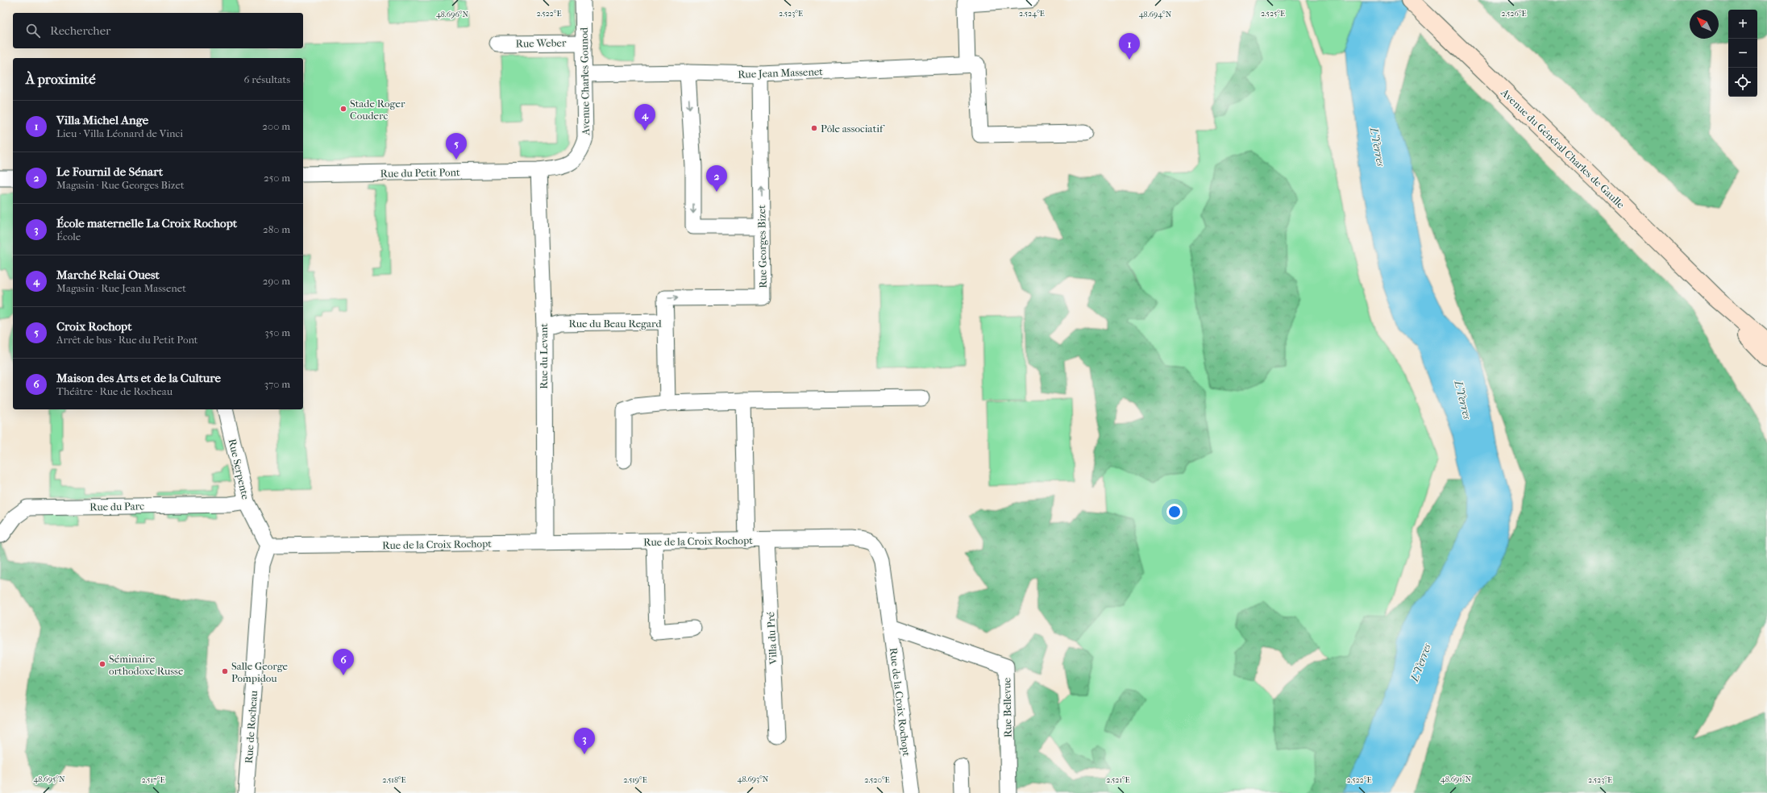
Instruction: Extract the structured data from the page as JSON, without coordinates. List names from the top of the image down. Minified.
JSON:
{"streets":{"main road":["Avenue du Général Charles de Gaulle"],"street":["Rue Weber","Rue Jean Massenet","Avenue Charles Gounod","Rue du Petit Pont","Rue Georges Bizet","Rue du Beau Regard","Rue du Levant","Rue Serpente","Rue du Parc","Rue de la Croix Rochopt","Villa du Pré","Rue Bellevue","Rue de Rocheau"]},"crossings":[["Rue Weber","Avenue Charles Gounod"],["Rue Jean Massenet","Avenue Charles Gounod"],["Rue Jean Massenet","Rue Georges Bizet"],["Avenue Charles Gounod","Rue du Petit Pont"],["Avenue Charles Gounod","Rue du Levant"],["Rue du Petit Pont","Rue du Levant"],["Rue Georges Bizet","Rue du Beau Regard"],["Rue du Beau Regard","Rue du Levant"],["Rue du Levant","Rue de la Croix Rochopt"],["Rue Serpente","Rue du Parc"],["Rue Serpente","Rue de la Croix Rochopt"],["Rue Serpente","Rue de Rocheau"],["Rue de la Croix Rochopt","Villa du Pré"],["Rue de la Croix Rochopt","Rue Bellevue"],["Rue de la Croix Rochopt","Rue de Rocheau"]],"water":["L'Yerres"],"places":["Stade Roger Couderc","Pôle associatif","Séminaire orthodoxe Russe","Salle George Pompidou"],"north":"top left","page":{"map_buttons":["+","−"],"search":"Rechercher","pins":["1","4","5","2","6","3"],"heading":["À proximité","6 résultats"],"list":[{"mark":"1","name":"Villa Michel Ange","note":"Lieu · Villa Léonard de Vinci","value":"200 m"},{"mark":"2","name":"Le Fournil de Sénart","note":"Magasin · Rue Georges Bizet","value":"250 m"},{"mark":"3","name":"École maternelle La Croix Rochopt","note":"École","value":"280 m"},{"mark":"4","name":"Marché Relai Ouest","note":"Magasin · Rue Jean Massenet","value":"290 m"},{"mark":"5","name":"Croix Rochopt","note":"Arrêt de bus · Rue du Petit Pont","value":"350 m"},{"mark":"6","name":"Maison des Arts et de la Culture","note":"Théâtre · Rue de Rocheau","value":"370 m"}]},"coordinates":["2.522°E","2.523°E","2.524°E","2.525°E","2.526°E","48.696°N","48.694°N","48.695°N","48.693°N","48.691°N","2.517°E","2.518°E","2.519°E","2.520°E","2.521°E"]}
